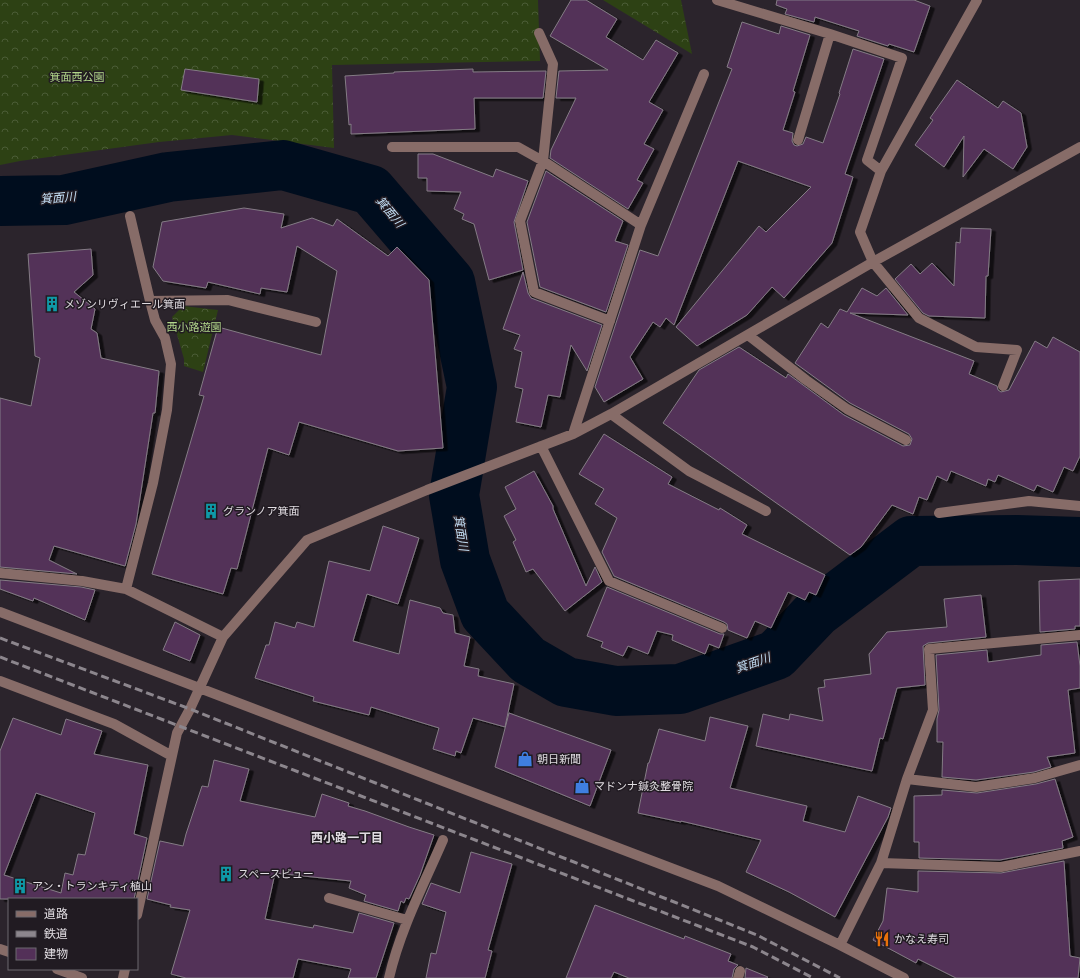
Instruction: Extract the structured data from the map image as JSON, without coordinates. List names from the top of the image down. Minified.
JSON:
{"districts":["西小路一丁目"],"water":["箕面川"],"parks":["箕面西公園","西小路遊園"],"places":{"building":["メゾンリヴィエール箕面","グランノア箕面","スペースビュー","アン・トランキティ植山"],"shop":["朝日新聞","マドンナ鍼灸整骨院"],"restaurant":["かなえ寿司"]},"legend":["道路","鉄道","建物"]}
